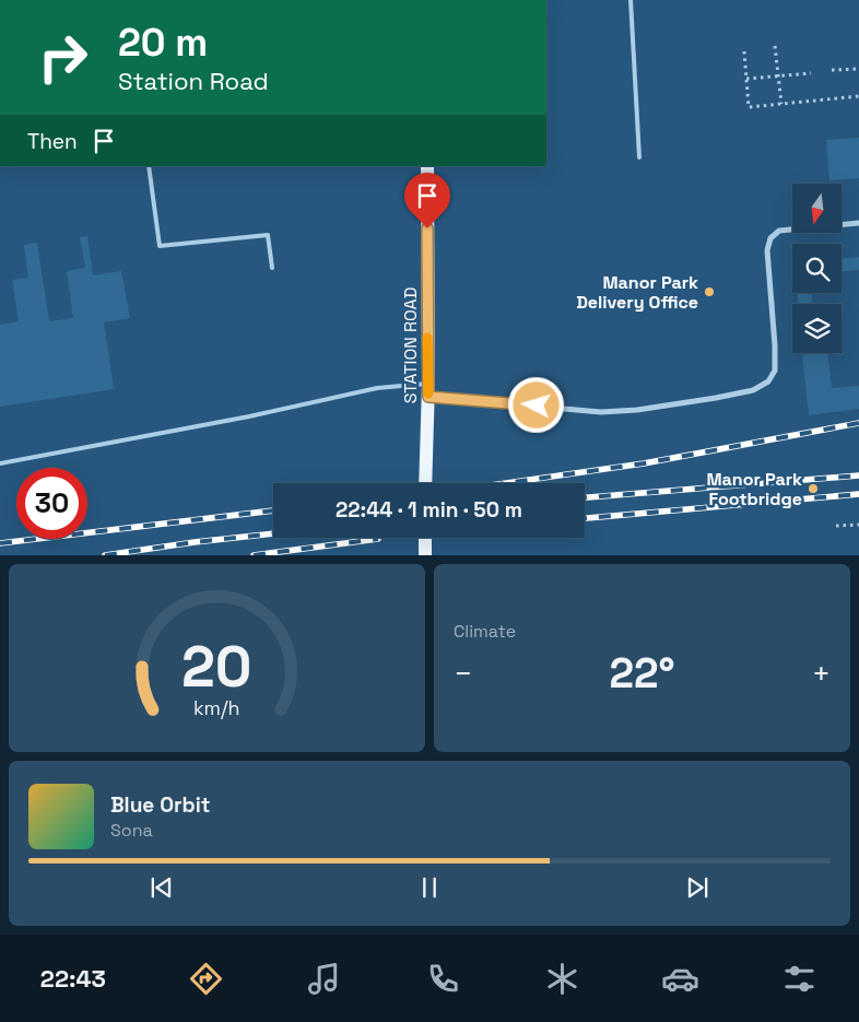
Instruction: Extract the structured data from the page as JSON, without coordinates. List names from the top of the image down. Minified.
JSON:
{"streets":{"main road":["STATION ROAD"]},"places":["Manor Park Delivery Office","Manor Park Footbridge"],"north":"bottom","page":{"turn":["20 m","Station Road"],"then":"Then","limit":"30","trip":"22:44 · 1 min · 50 m","tile":"Climate","heat":["−","22°","+"],"song":["Blue Orbit","Sona"],"tabs":"22:43","gauge":["20","km/h"]}}
